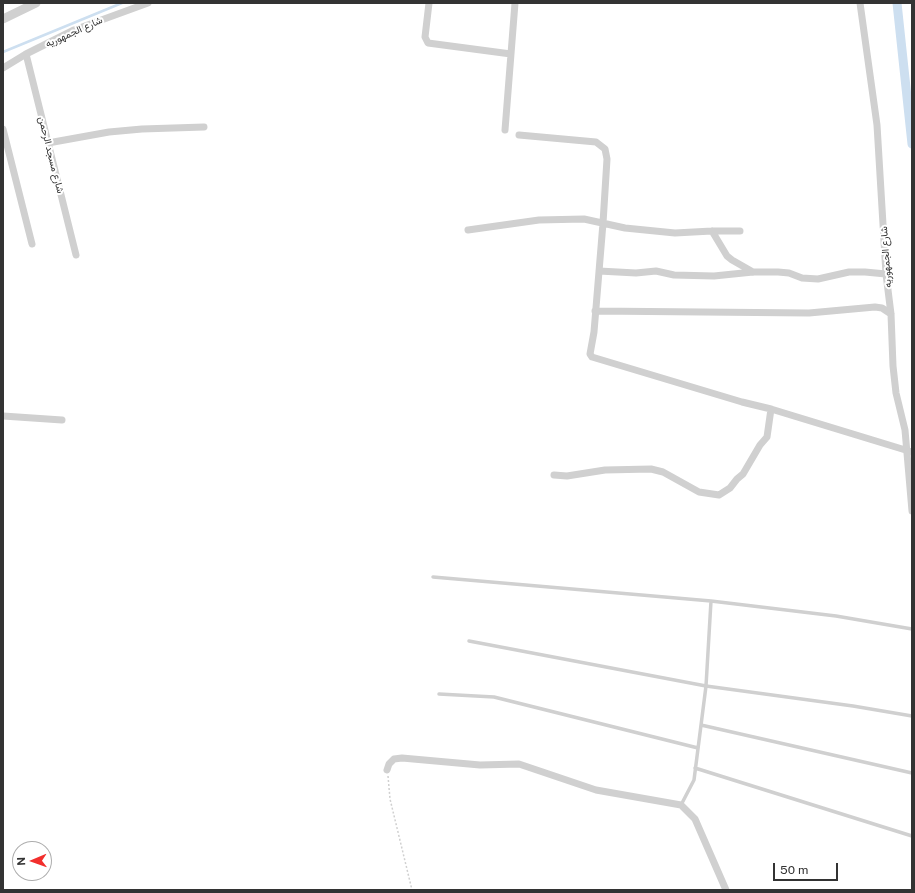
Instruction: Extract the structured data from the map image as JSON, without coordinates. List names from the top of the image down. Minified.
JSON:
{"streets":{"street":["شارع الجمهوريه","شارع مسجد الرحمن"]},"crossings":[["شارع الجمهوريه","شارع مسجد الرحمن"]],"scale_bar":"50 m","north":"left"}
